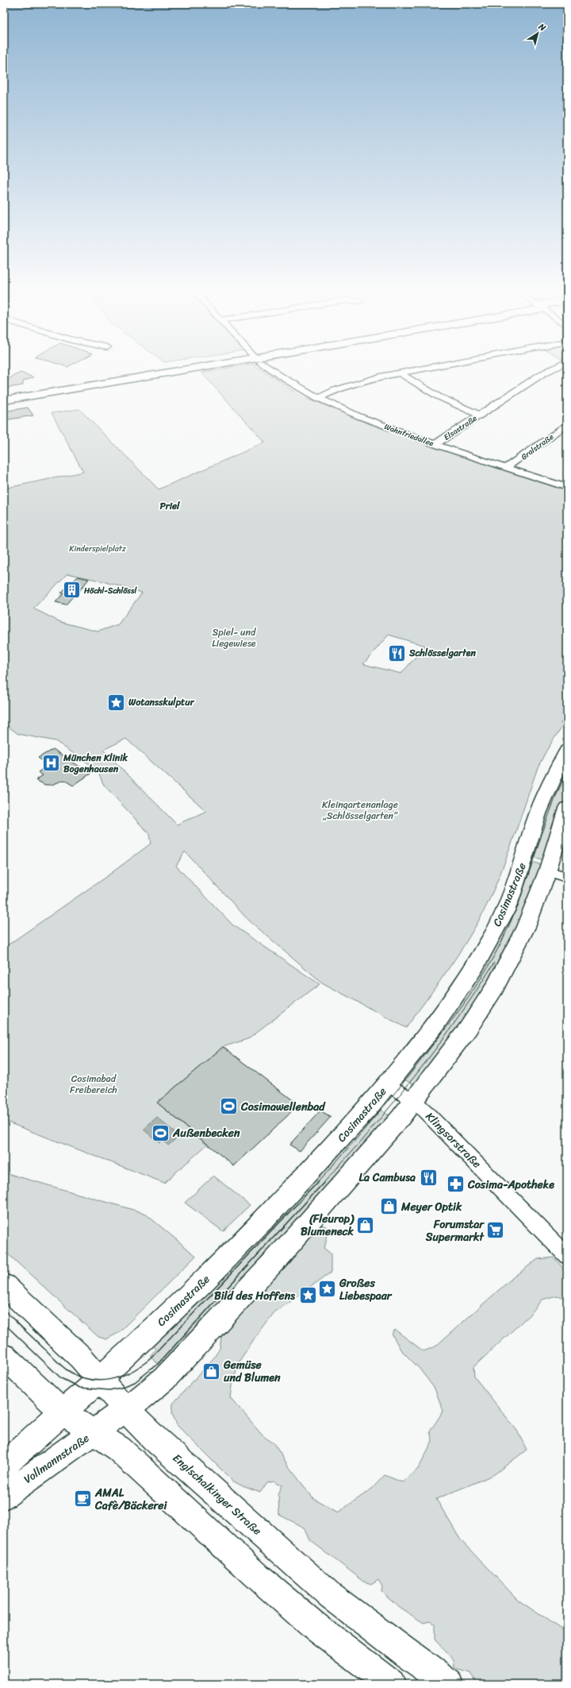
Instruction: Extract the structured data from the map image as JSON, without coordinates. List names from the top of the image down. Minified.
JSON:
{"streets":{"main road":["Cosimastraße","Vollmannstraße","Englschalkinger Straße"],"street":["Elsastraße","Wahnfriedallee","Gralstraße","Klingsorstraße"]},"crossings":[["Elsastraße","Wahnfriedallee"],["Wahnfriedallee","Gralstraße"],["Cosimastraße","Klingsorstraße"],["Cosimastraße","Englschalkinger Straße"]],"districts":["Priel"],"parks":["Kinderspielplatz","Spiel- und Liegewiese","Kleingartenanlage „Schlösselgarten“","Cosimabad Freibereich"],"places":{"building":["Höchl-Schlössl"],"restaurant":["Schlösselgarten","La Cambusa"],"place":["Wotansskulptur","Großes Liebespaar","Bild des Hoffens"],"hospital":["München Klinik Bogenhausen"],"sports":["Cosimawellenbad","Außenbecken"],"pharmacy":["Cosima-Apotheke"],"shop":["Meyer Optik","(Fleurop) Blumeneck","Gemüse und Blumen"],"supermarket":["Forumstar Supermarkt"],"cafe":["AMAL Cafè/Bäckerei"]},"north":"top right"}
